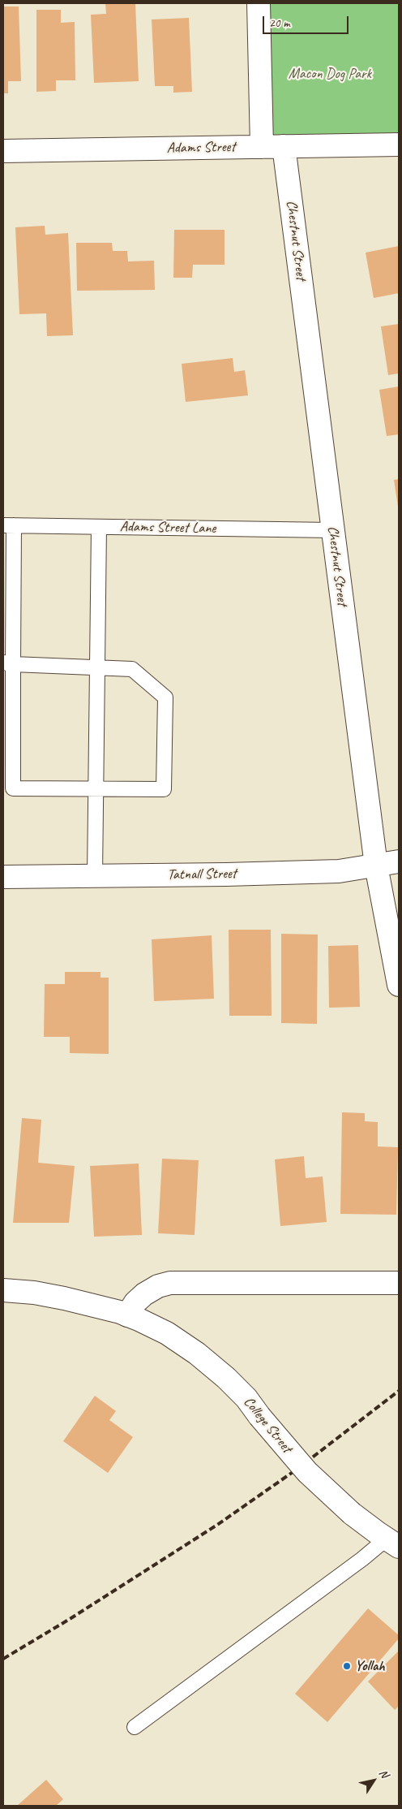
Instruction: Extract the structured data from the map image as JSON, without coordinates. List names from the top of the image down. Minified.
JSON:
{"streets":{"street":["Adams Street","Chestnut Street","Tatnall Street","College Street"],"lane":["Adams Street Lane"]},"crossings":[["Adams Street","Chestnut Street"],["Chestnut Street","Adams Street Lane"],["Chestnut Street","Tatnall Street"]],"parks":["Macon Dog Park"],"places":["Yollah"],"scale_bar":"20 m","north":"top right"}
